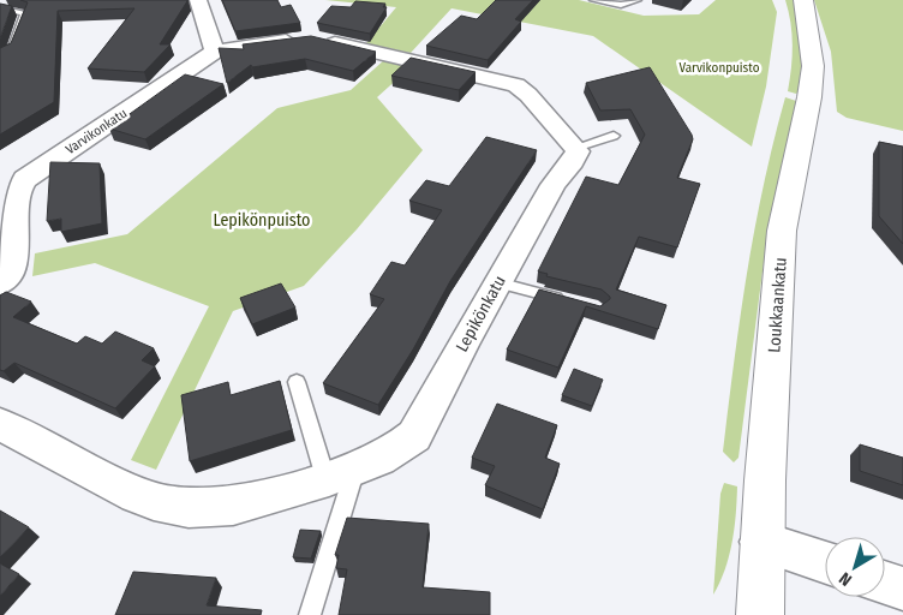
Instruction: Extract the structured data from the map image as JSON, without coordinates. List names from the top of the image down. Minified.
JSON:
{"streets":{"street":["Varvikonkatu","Loukkaankatu","Lepikönkatu"]},"parks":["Varvikonpuisto","Lepikönpuisto"],"north":"bottom left"}
